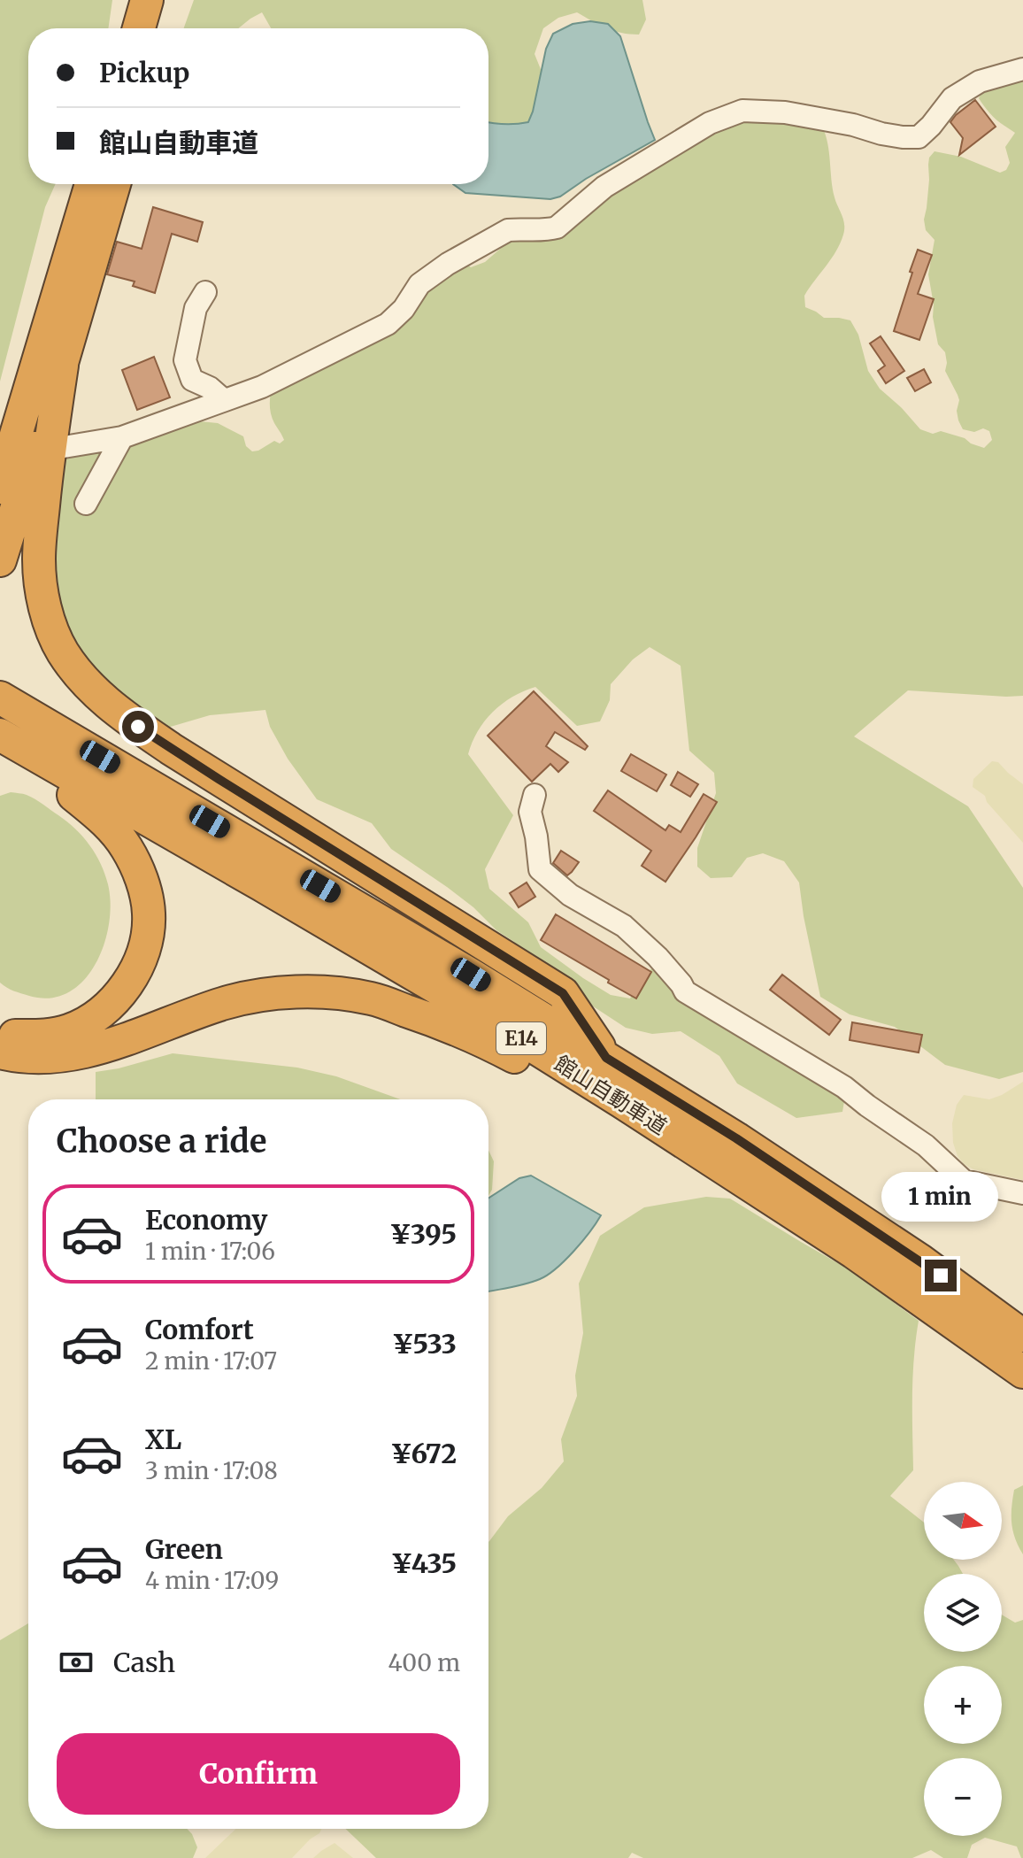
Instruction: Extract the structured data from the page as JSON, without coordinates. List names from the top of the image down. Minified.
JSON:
{"streets":{"highway":["E14","館山自動車道"]},"north":"right","page":{"banner":["Pickup","館山自動車道"],"heading":"Choose a ride","bubble":"1 min","list":[{"name":"Economy","note":"1 min · 17:06","value":"¥395"},{"name":"Comfort","note":"2 min · 17:07","value":"¥533"},{"name":"XL","note":"3 min · 17:08","value":"¥672"},{"name":"Green","note":"4 min · 17:09","value":"¥435"}],"map_buttons":["+","−"],"pay":["Cash","400 m"],"buttons":"Confirm"}}
